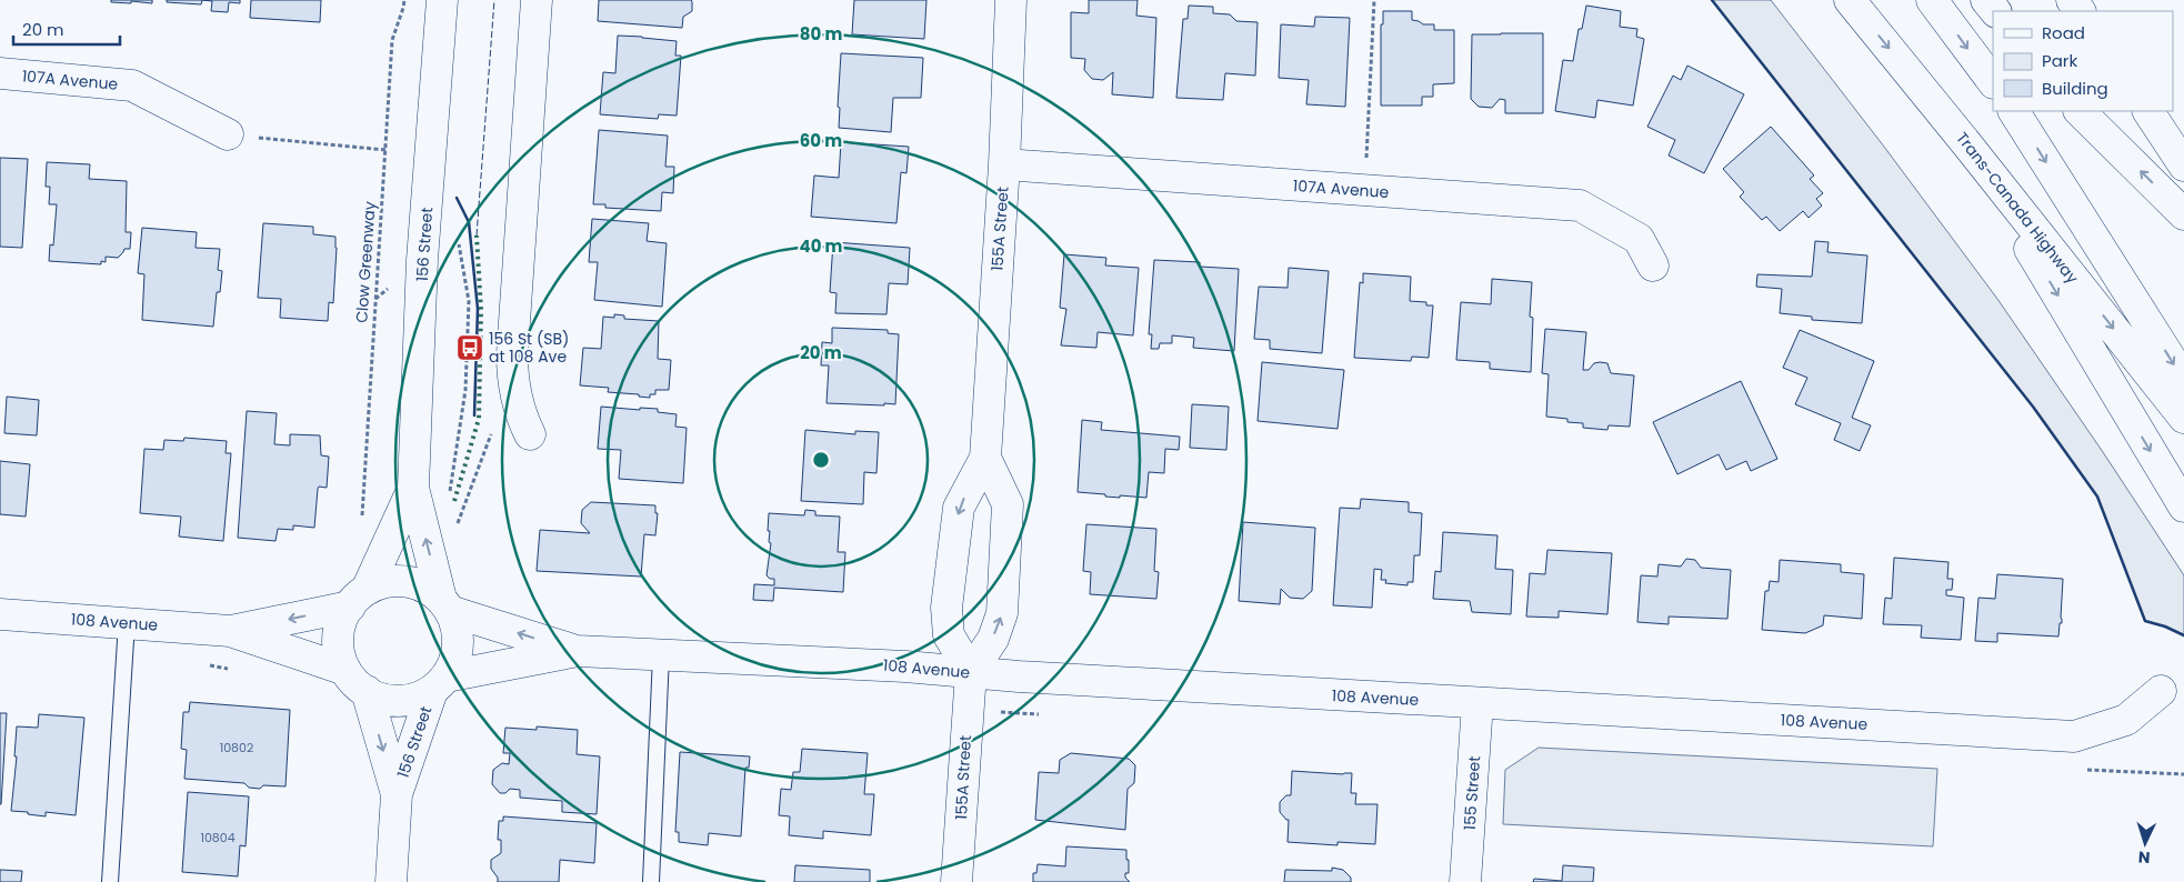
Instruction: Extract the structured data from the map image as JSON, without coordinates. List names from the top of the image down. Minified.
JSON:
{"streets":{"main road":["107A Avenue","Trans-Canada Highway","155A Street","156 Street","108 Avenue","155 Street"],"path":["Clow Greenway"]},"crossings":[["107A Avenue","155A Street"],["155A Street","108 Avenue"],["156 Street","108 Avenue"],["108 Avenue","155 Street"]],"places":{"bus stop":["156 St (SB) at 108 Ave"]},"house_numbers":["10802","10804"],"legend":["Road","Park","Building"],"scale_bar":"20 m","north":"bottom","rings":["80 m","60 m","40 m","20 m"]}
